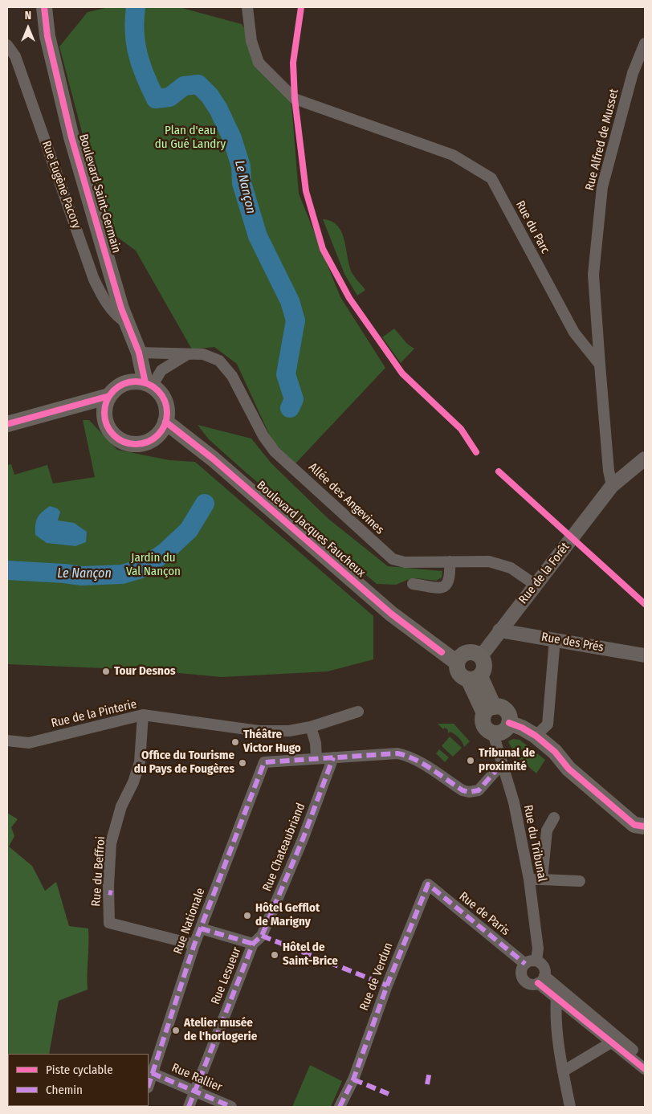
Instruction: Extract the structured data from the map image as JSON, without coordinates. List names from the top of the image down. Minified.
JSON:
{"streets":{"main road":["Boulevard Saint-Germain","Boulevard Jacques Faucheux"],"street":["Rue Alfred de Musset","Rue Eugène Pacory","Rue du Parc","Allée des Angevines","Rue de la Forêt","Rue des Prés","Rue de la Pinterie","Rue du Tribunal","Rue Chateaubriand","Rue du Beffroi","Rue de Paris","Rue Nationale","Rue Lesueur","Rue de Verdun","Rue Rallier"]},"crossings":[["Rue Alfred de Musset","Rue du Parc"],["Rue Eugène Pacory","Boulevard Saint-Germain"],["Boulevard Saint-Germain","Allée des Angevines"],["Boulevard Saint-Germain","Boulevard Jacques Faucheux"],["Allée des Angevines","Rue de la Forêt"],["Boulevard Jacques Faucheux","Rue de la Forêt"],["Rue de la Forêt","Rue des Prés"],["Rue de la Pinterie","Rue du Beffroi"],["Rue du Tribunal","Rue de Paris"],["Rue Chateaubriand","Rue Lesueur"],["Rue du Beffroi","Rue Nationale"],["Rue de Paris","Rue de Verdun"],["Rue Nationale","Rue Rallier"],["Rue Lesueur","Rue Rallier"]],"water":["Le Nançon"],"parks":["Plan d'eau du Gué Landry","Jardin du Val Nançon"],"places":["Tour Desnos","Théâtre Victor Hugo","Tribunal de proximité","Office du Tourisme du Pays de Fougères","Hôtel Gefflot de Marigny","Hôtel de Saint-Brice","Atelier musée de l'horlogerie"],"legend":["Piste cyclable","Chemin"],"north":"top"}
